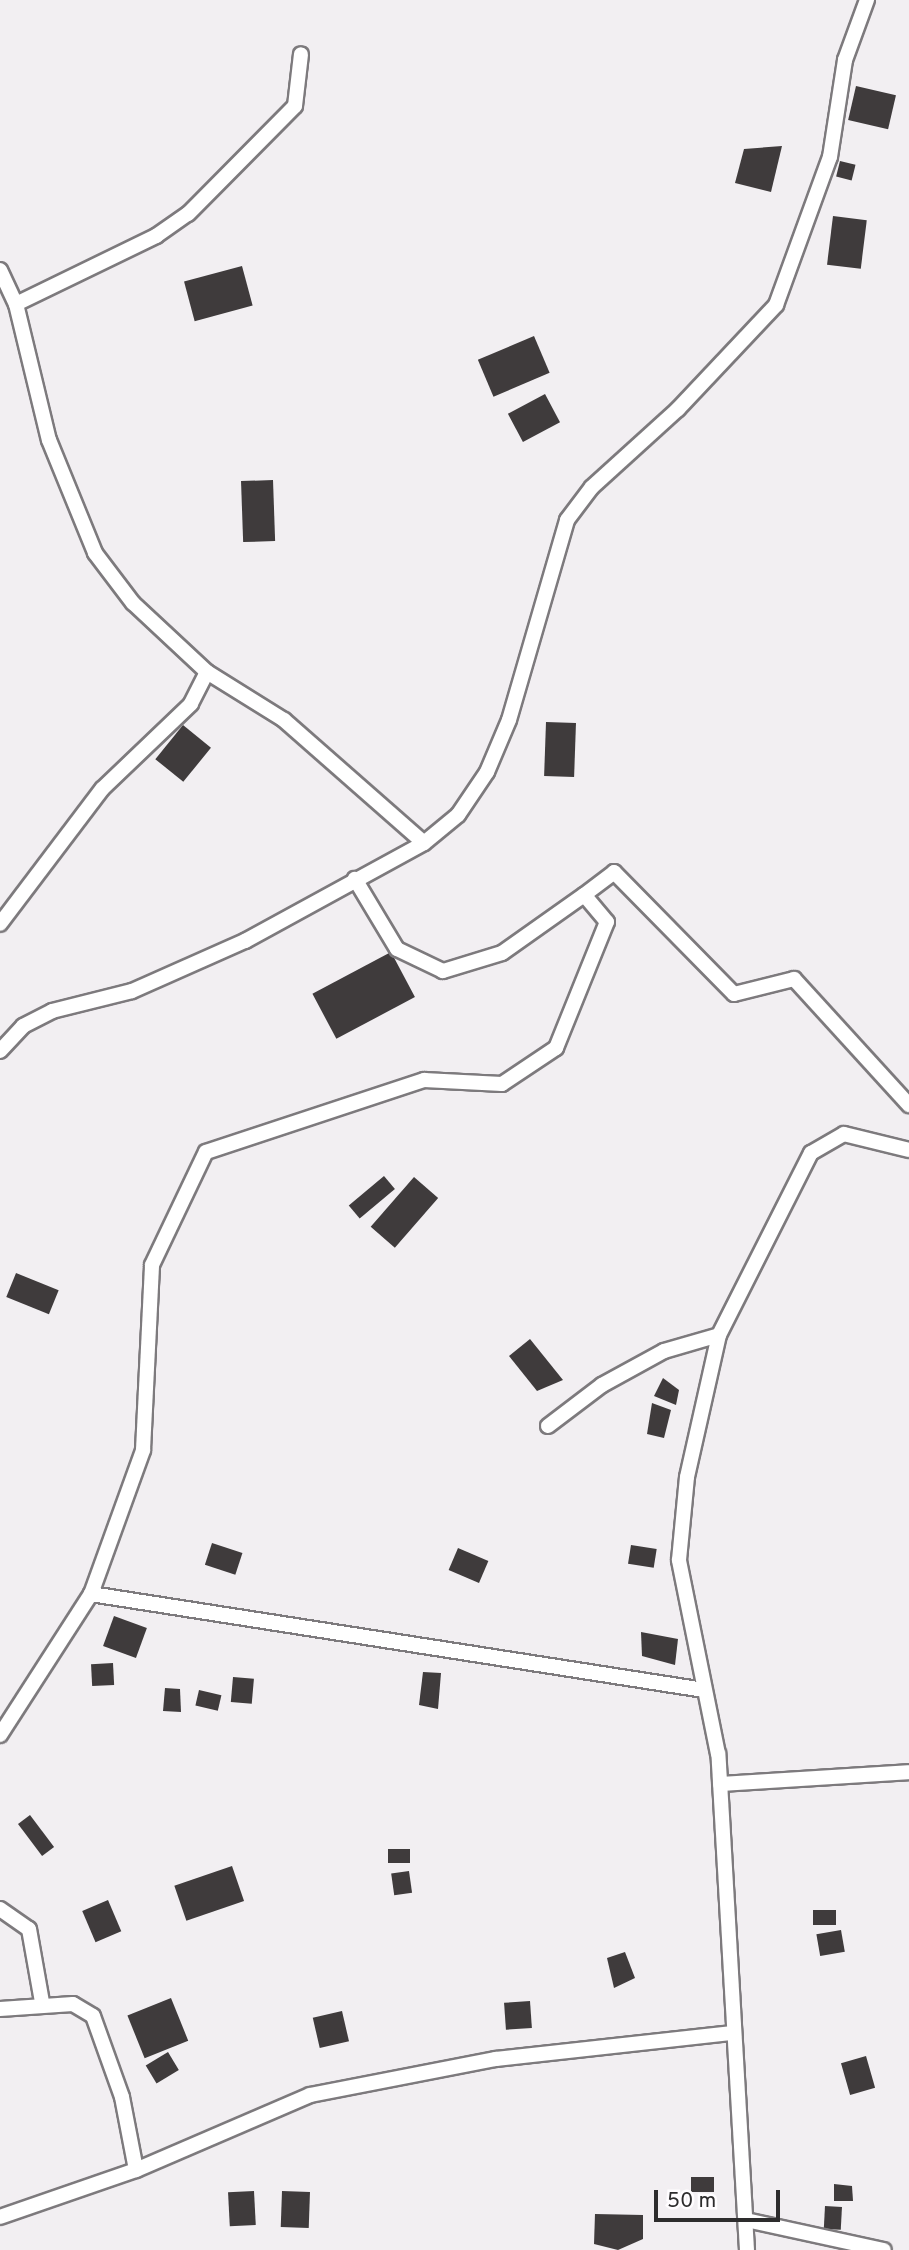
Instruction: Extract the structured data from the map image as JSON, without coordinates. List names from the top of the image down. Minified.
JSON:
{"scale_bar":"50 m"}
